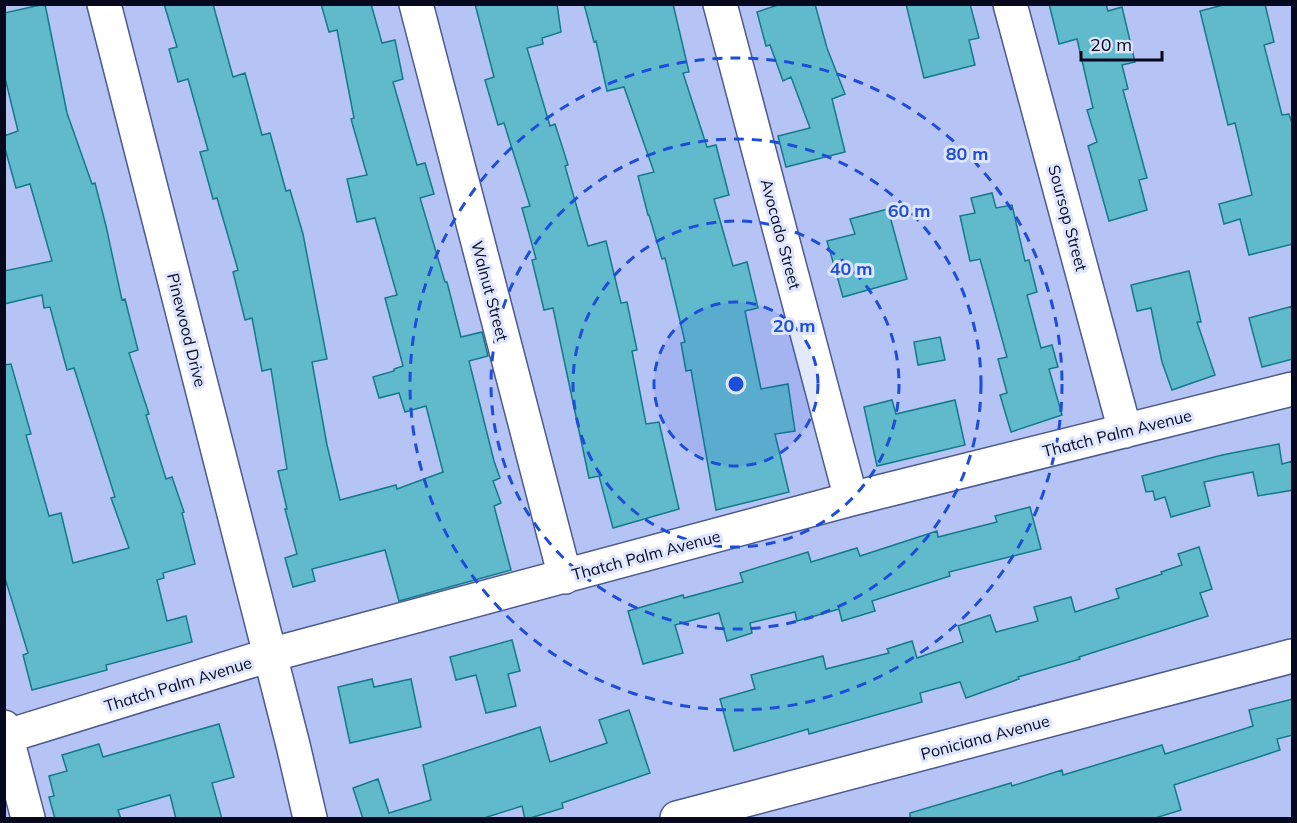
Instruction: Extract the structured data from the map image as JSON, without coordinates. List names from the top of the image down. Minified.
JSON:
{"streets":{"street":["Soursop Street","Avocado Street","Walnut Street","Pinewood Drive","Thatch Palm Avenue","Poniciana Avenue"]},"crossings":[["Soursop Street","Thatch Palm Avenue"],["Avocado Street","Thatch Palm Avenue"],["Walnut Street","Thatch Palm Avenue"],["Pinewood Drive","Thatch Palm Avenue"]],"scale_bar":"20 m","rings":["80 m","60 m","40 m","20 m"]}
